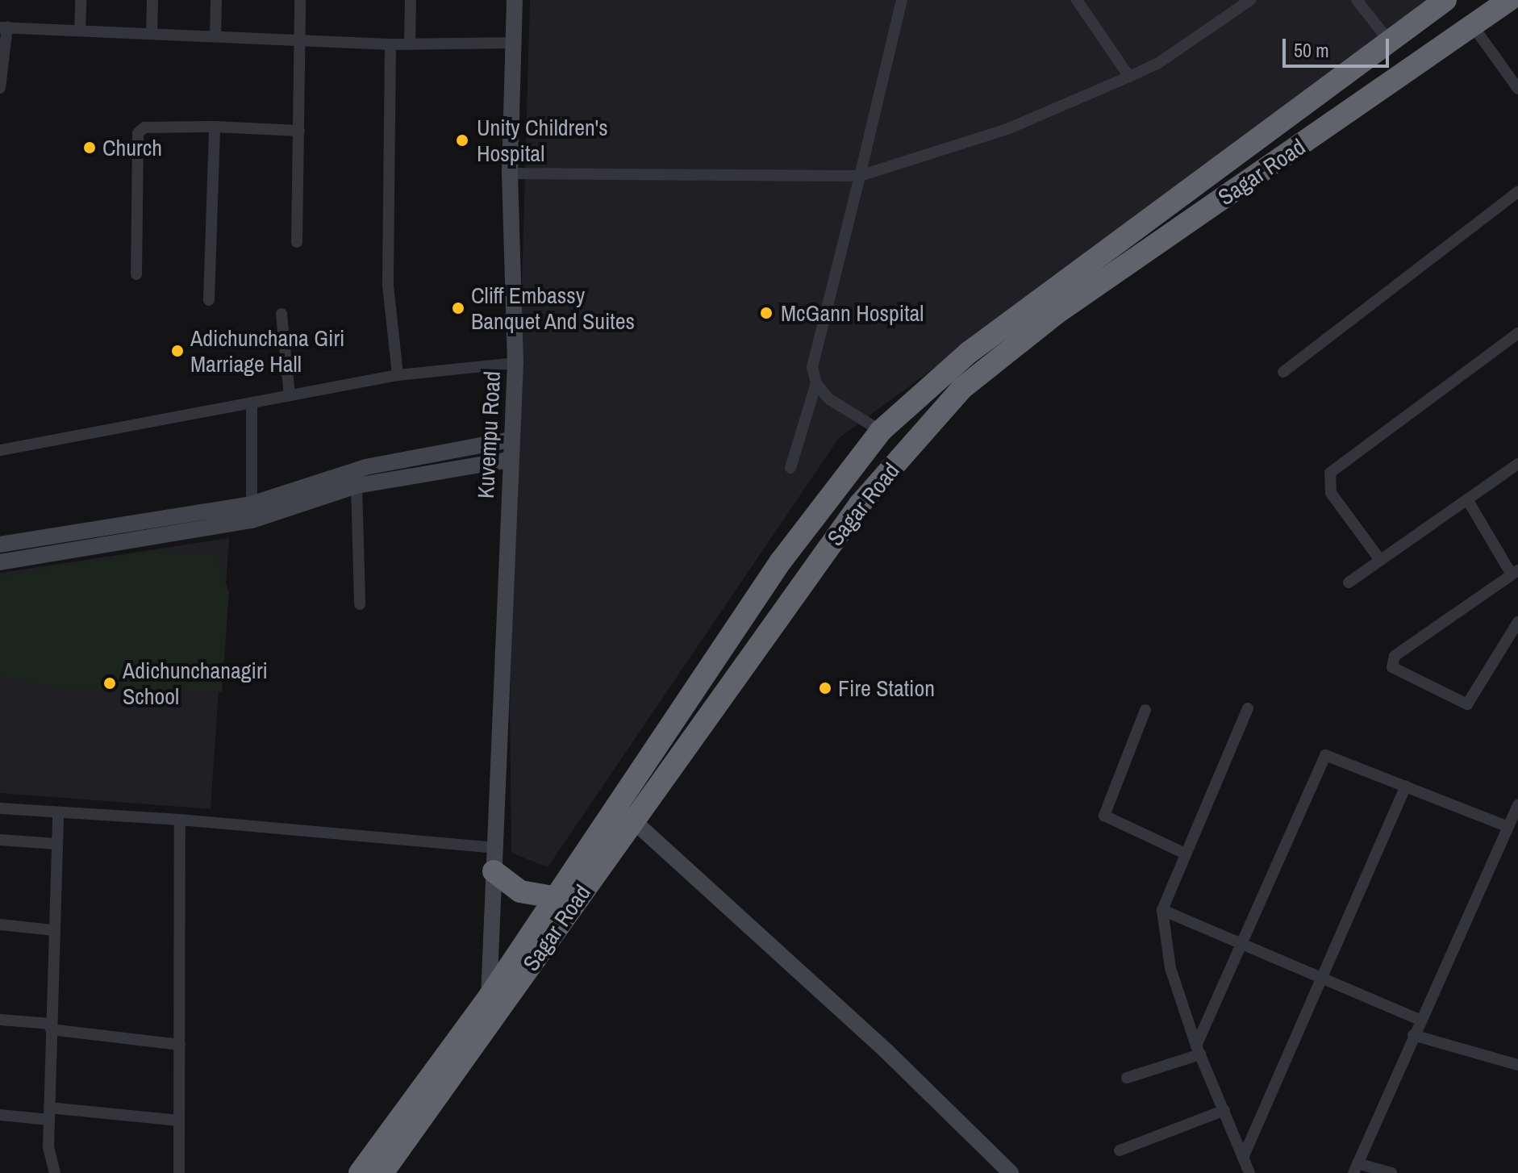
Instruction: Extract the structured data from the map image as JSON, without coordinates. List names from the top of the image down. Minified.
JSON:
{"streets":{"highway":["Sagar Road"],"main road":["Kuvempu Road"]},"crossings":[["Sagar Road","Kuvempu Road"]],"places":["Unity Children's Hospital","Church","Cliff Embassy Banquet And Suites","McGann Hospital","Adichunchana Giri Marriage Hall","Adichunchanagiri School","Fire Station"],"scale_bar":"50 m"}
